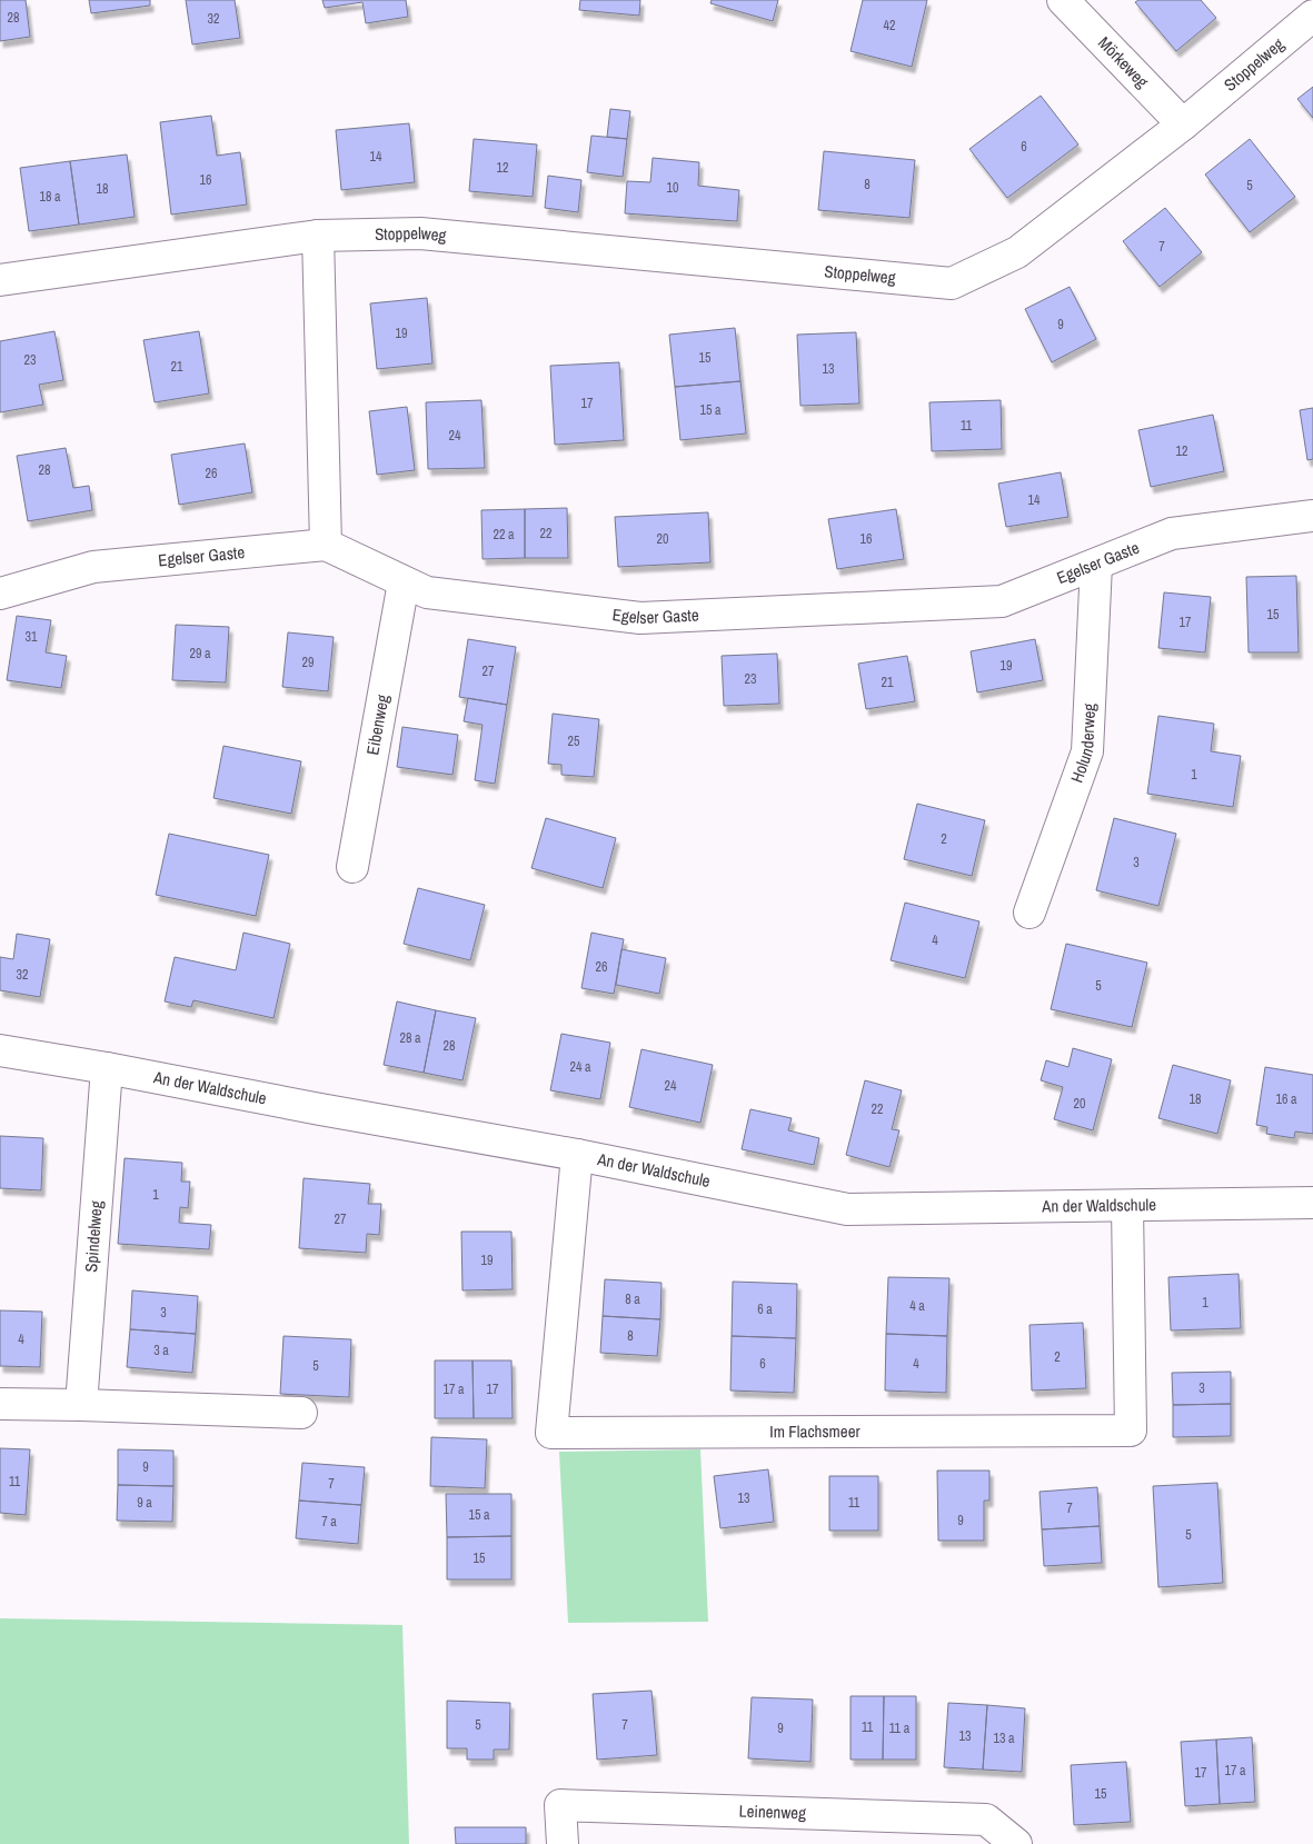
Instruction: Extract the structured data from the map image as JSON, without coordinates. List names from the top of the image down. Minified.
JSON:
{"streets":{"street":["Mörkeweg","Stoppelweg","Egelser Gaste","Eibenweg","Holunderweg","An der Waldschule","Spindelweg","Im Flachsmeer","Leinenweg"]},"crossings":[["Mörkeweg","Stoppelweg"],["Egelser Gaste","Eibenweg"],["Egelser Gaste","Holunderweg"],["An der Waldschule","Spindelweg"],["An der Waldschule","Im Flachsmeer"]],"house_numbers":["28","32","42","6","14","12","16","8","5","10","18","18 a","7","9","19","15","23","21","13","17","15 a","11","24","12","28","26","14","22","22 a","20","16","15","17","31","29 a","29","19","27","23","21","25","1","2","3","4","26","32","5","28 a","28","24 a","24","18","16 a","20","22","1","27","19","8 a","1","4 a","6 a","3","8","4","3 a","2","6","4","5","3","17 a","17","9","11","7","13","9 a","11","7","15 a","9","7 a","5","15","5","7","11","9","11 a","13","13 a","17 a","17","15"]}
